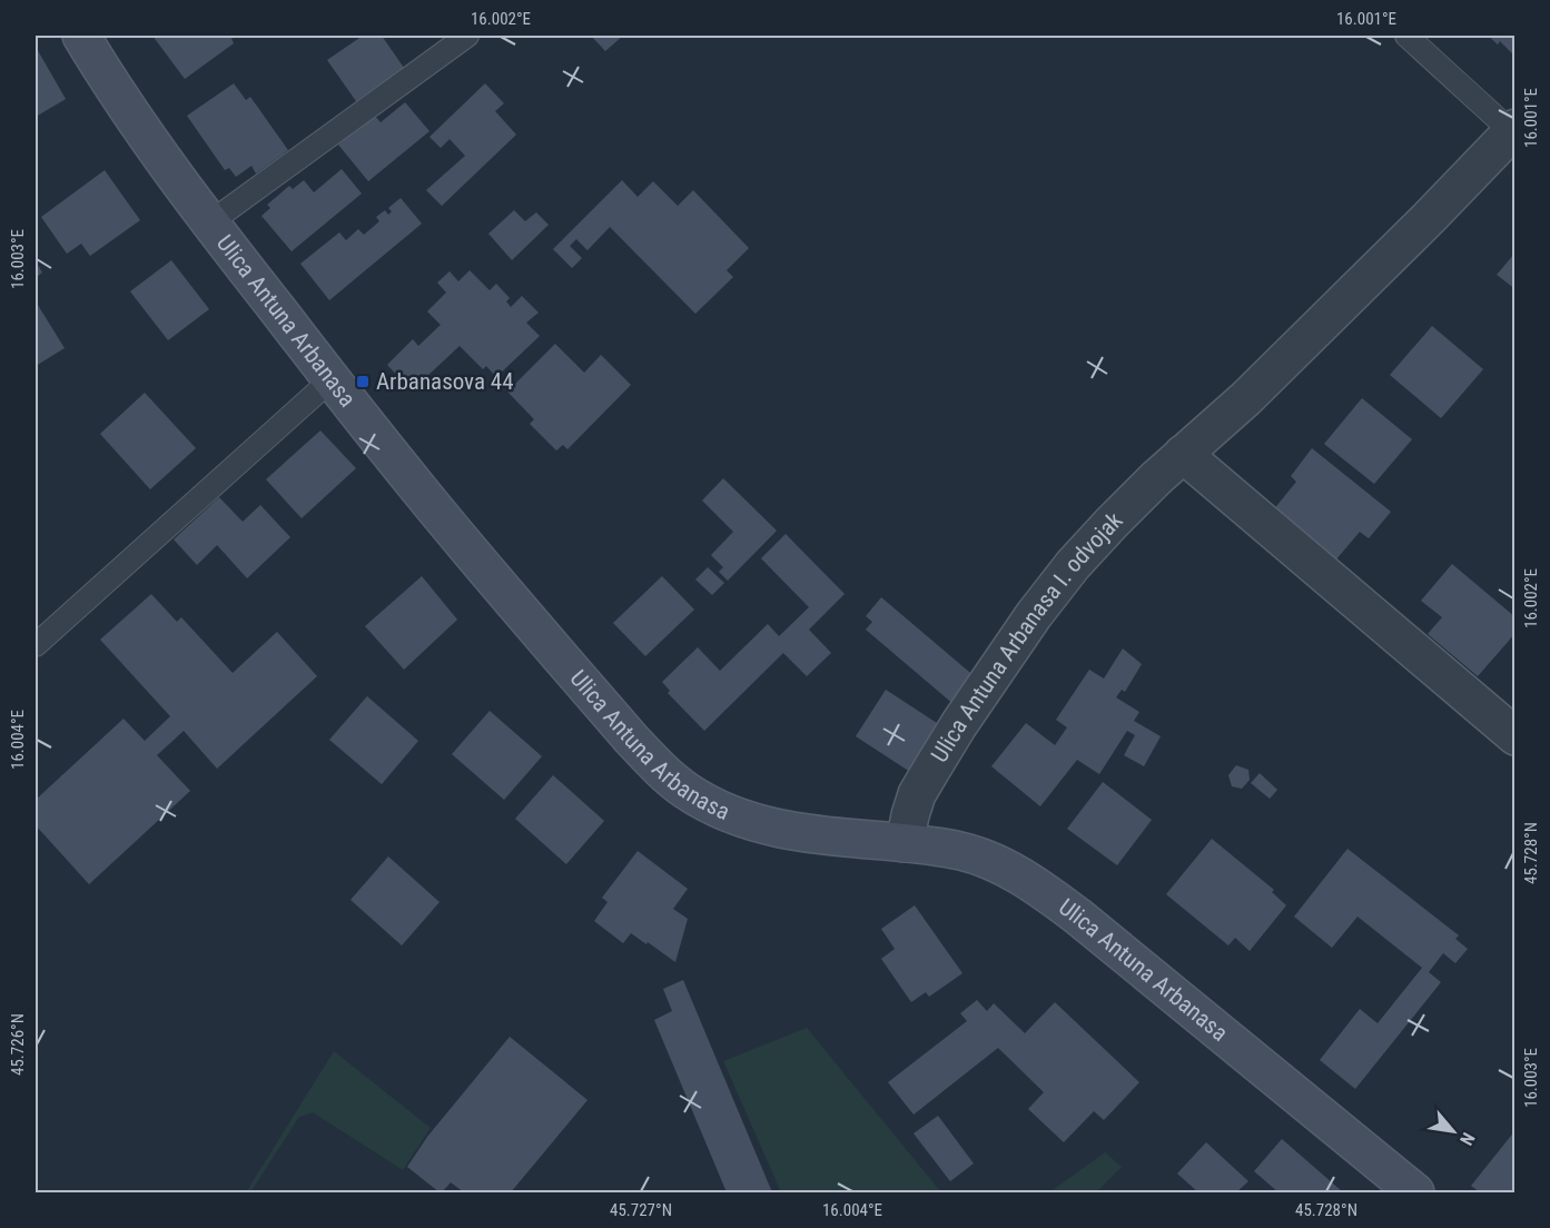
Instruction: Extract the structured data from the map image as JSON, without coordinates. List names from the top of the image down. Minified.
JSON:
{"streets":{"main road":["Ulica Antuna Arbanasa"],"street":["Ulica Antuna Arbanasa I. odvojak"]},"crossings":[["Ulica Antuna Arbanasa","Ulica Antuna Arbanasa I. odvojak"]],"places":{"transit":["Arbanasova 44"]},"north":"bottom right","coordinates":["16.002°E","16.001°E","16.003°E","16.004°E","45.728°N","45.726°N","45.727°N"]}
